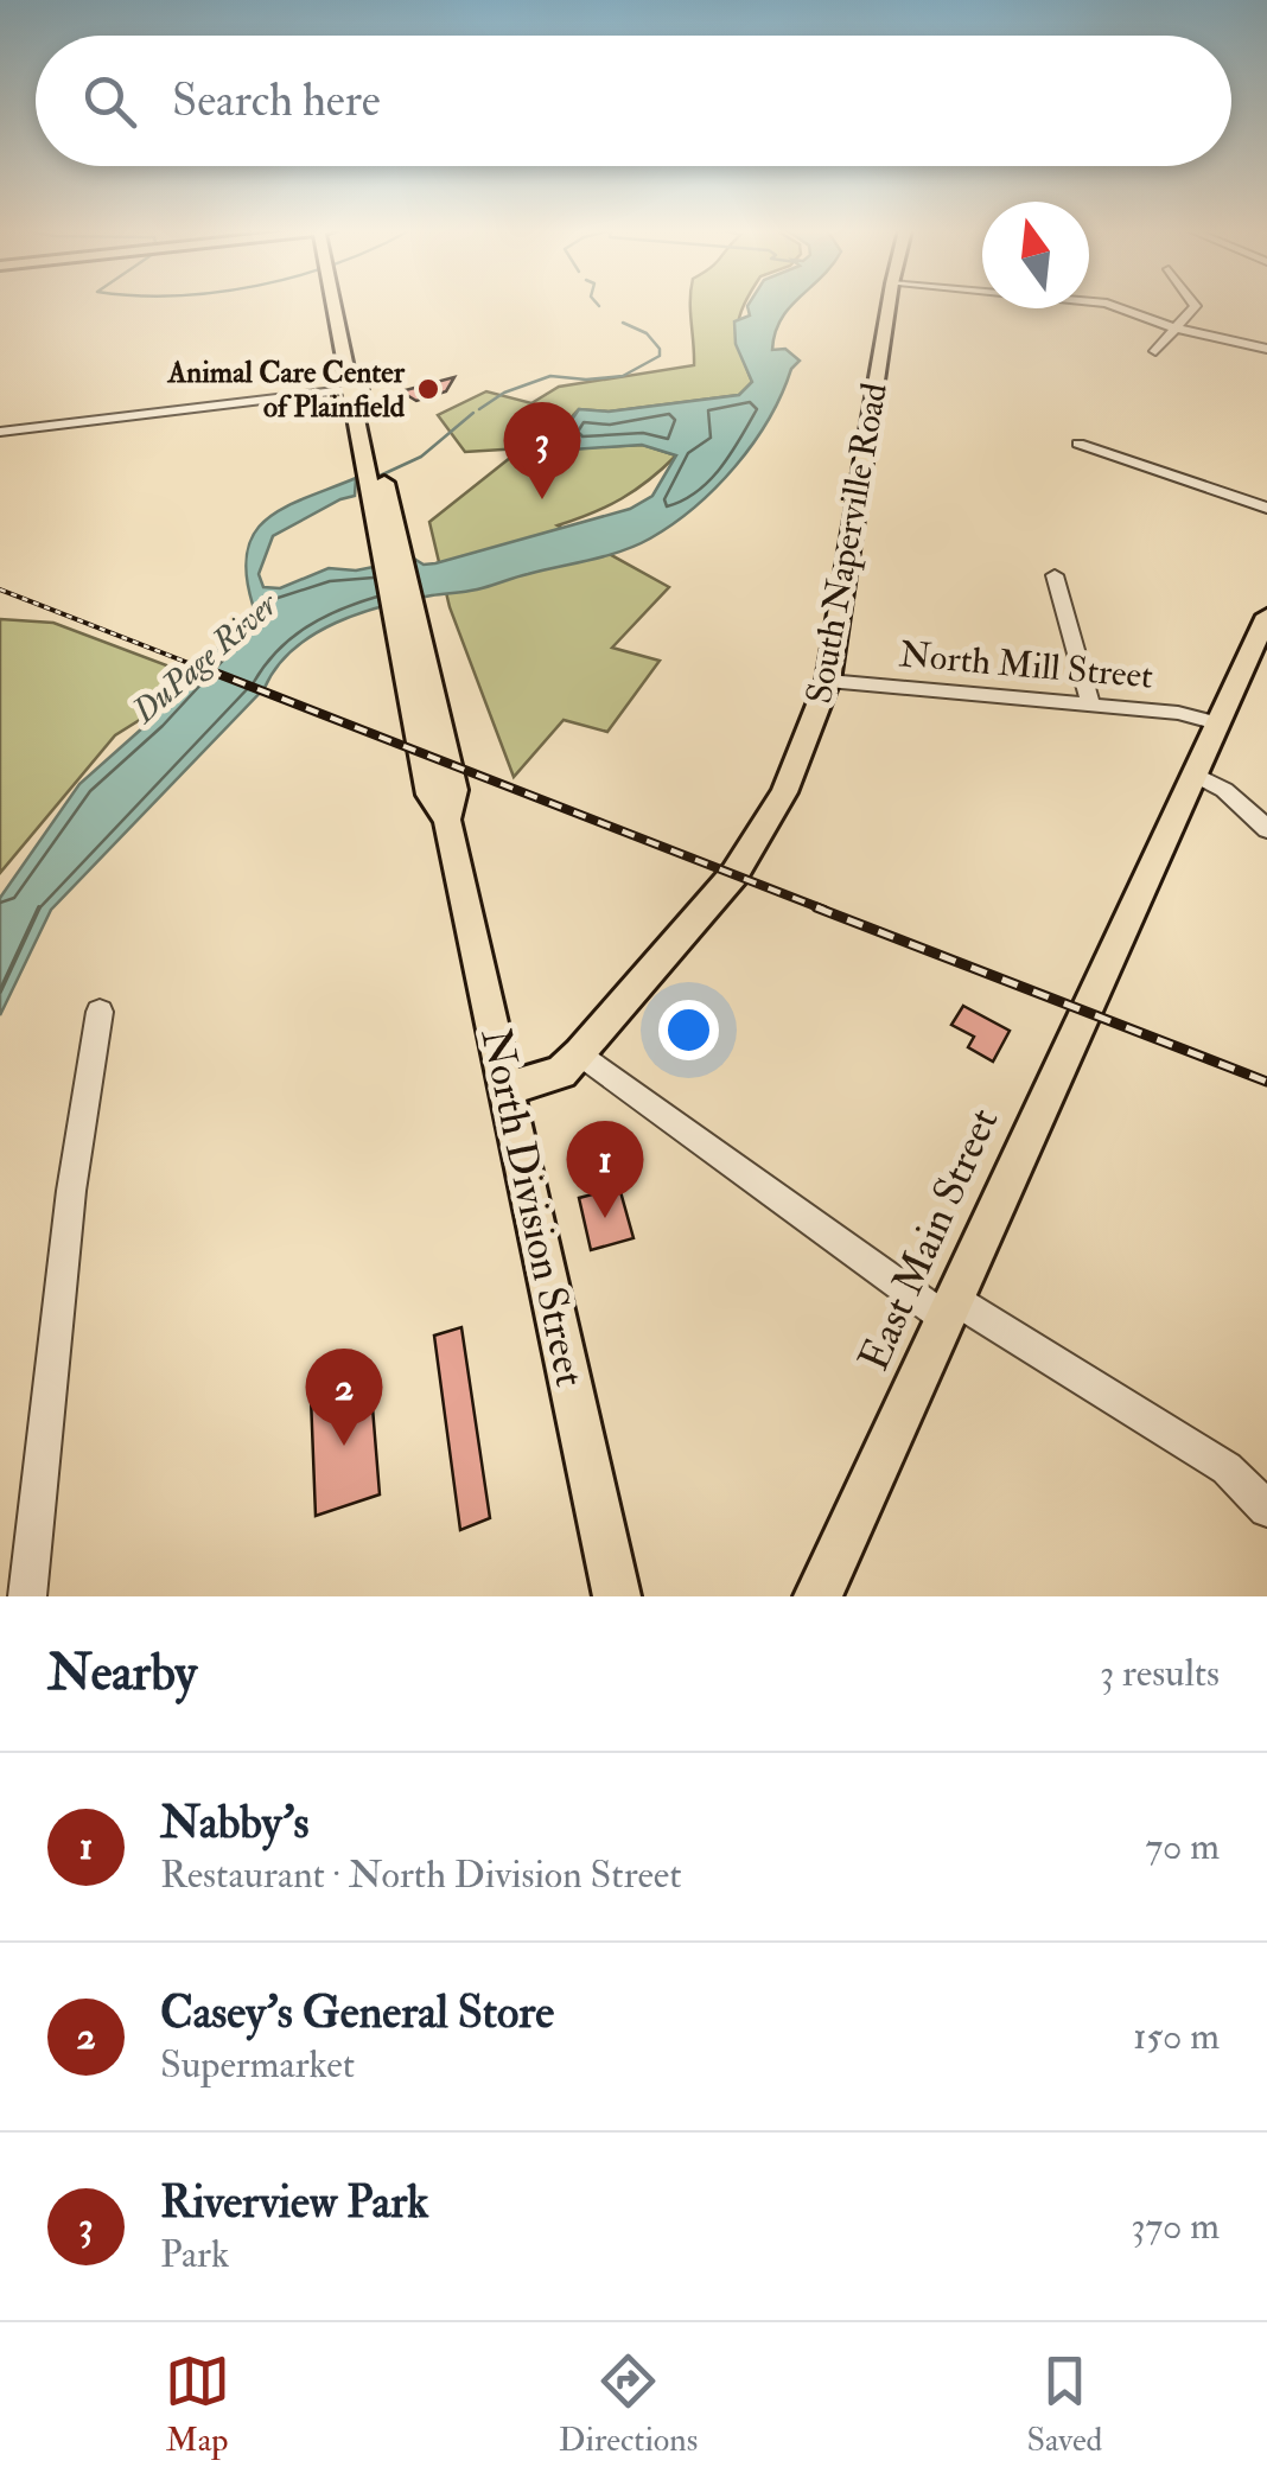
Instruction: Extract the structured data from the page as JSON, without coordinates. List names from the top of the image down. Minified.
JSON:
{"streets":{"main road":["South Naperville Road","North Division Street","East Main Street"],"street":["North Mill Street"]},"crossings":[["South Naperville Road","North Mill Street"],["South Naperville Road","North Division Street"]],"water":["DuPage River"],"places":["Animal Care Center of Plainfield"],"north":"top","page":{"search":"Search here","pins":["3","1","2"],"heading":["Nearby","3 results"],"list":[{"mark":"1","name":"Nabby’s","note":"Restaurant · North Division Street","value":"70 m"},{"mark":"2","name":"Casey's General Store","note":"Supermarket","value":"150 m"},{"mark":"3","name":"Riverview Park","note":"Park","value":"370 m"}],"nav":["Map","Directions","Saved"]}}
